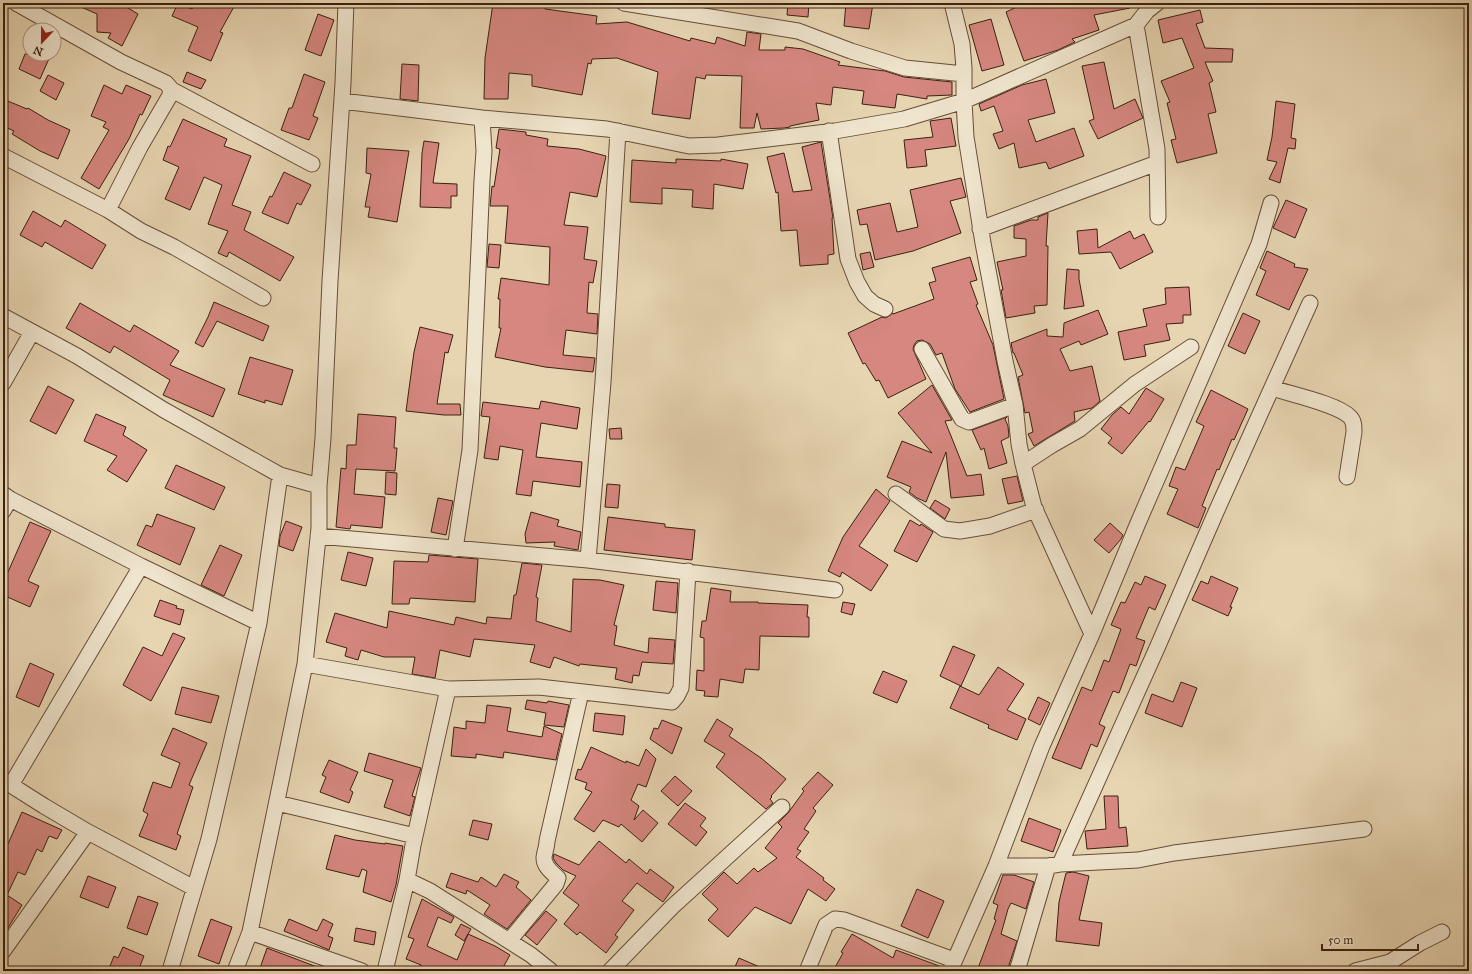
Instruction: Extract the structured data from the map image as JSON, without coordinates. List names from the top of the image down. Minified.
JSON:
{"scale_bar":"50 m","north":"bottom"}
